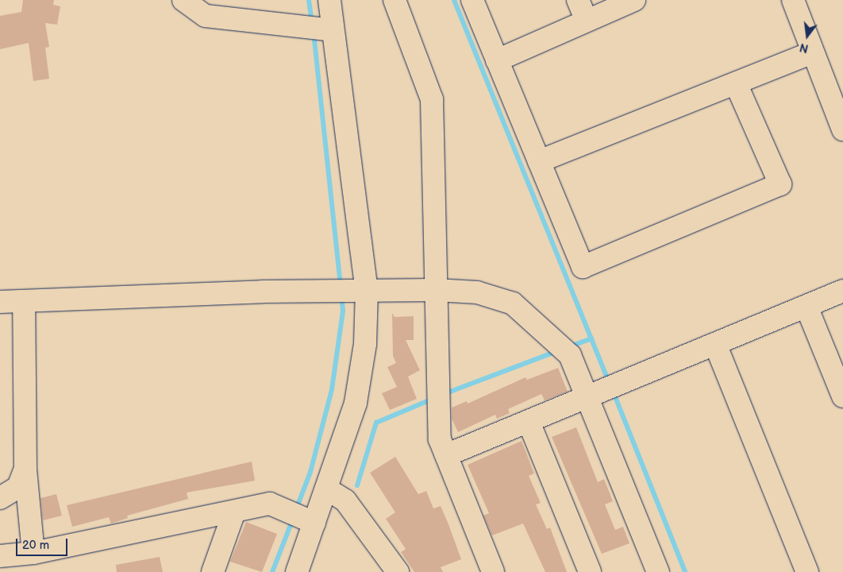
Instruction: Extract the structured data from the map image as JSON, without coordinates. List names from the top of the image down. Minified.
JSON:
{"scale_bar":"20 m","north":"bottom"}
